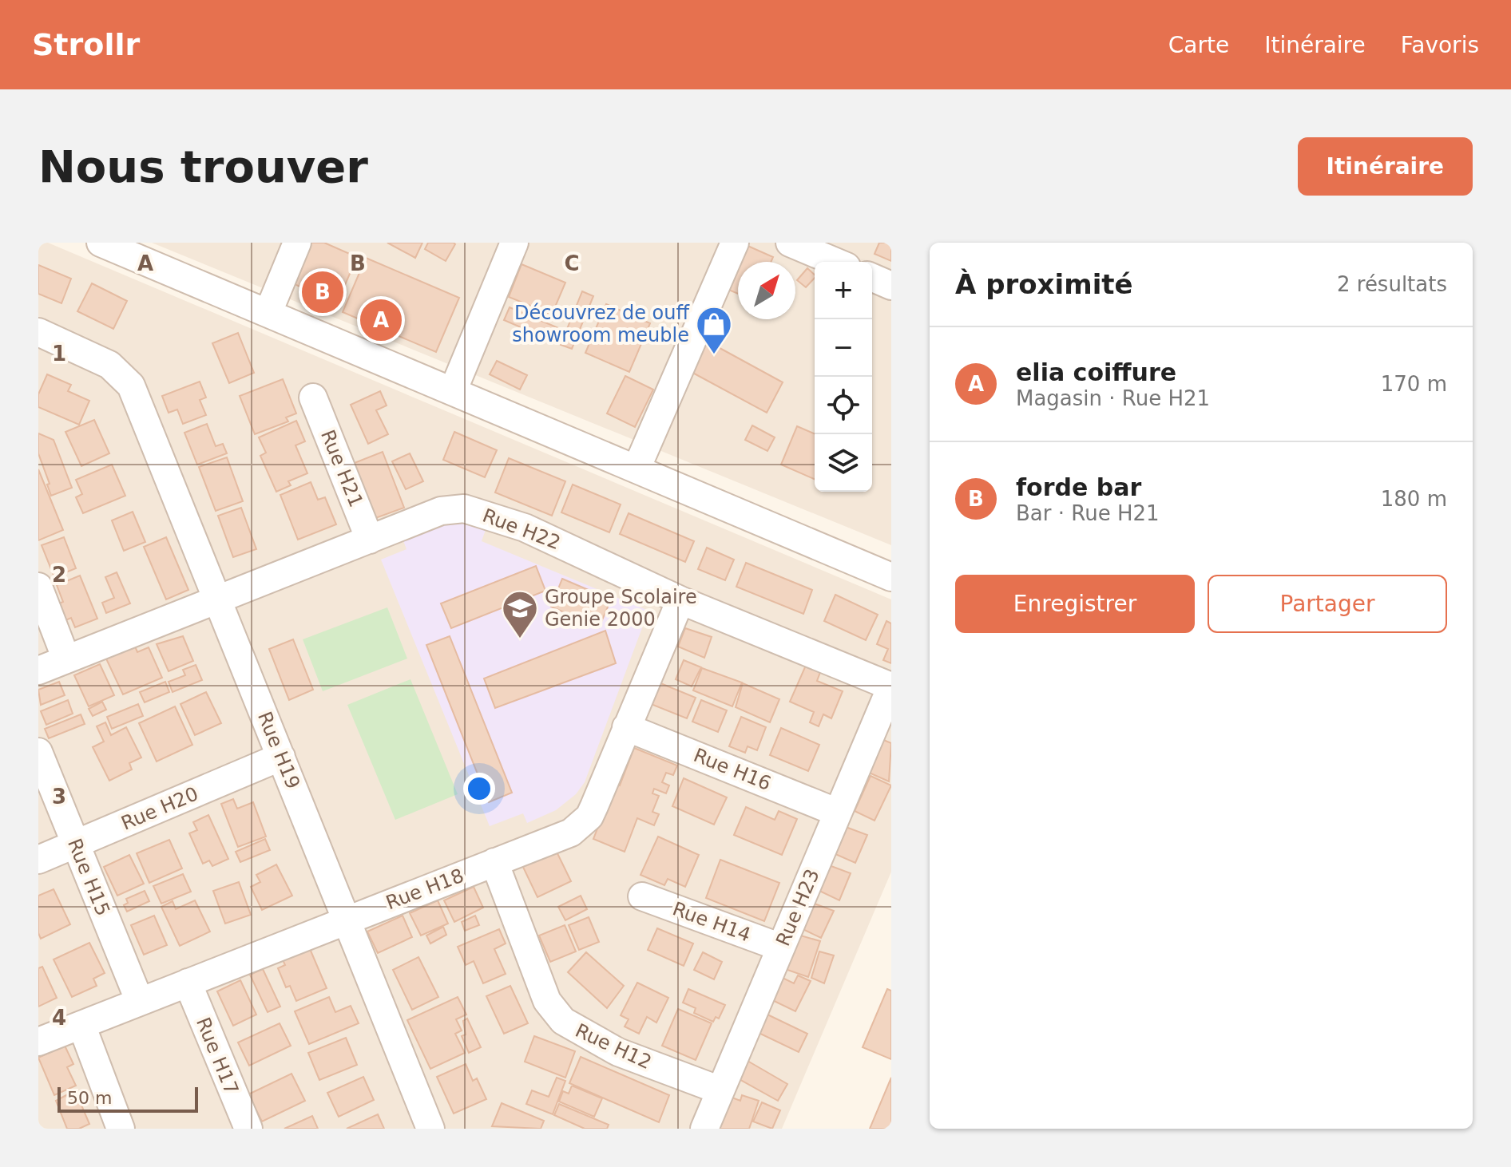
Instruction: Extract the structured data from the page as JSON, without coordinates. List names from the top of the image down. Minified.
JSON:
{"streets":{"street":["Rue H21","Rue H22","Rue H19","Rue H16","Rue H20","Rue H15","Rue H18","Rue H23","Rue H14","Rue H12","Rue H17"]},"crossings":[["Rue H21","Rue H22"],["Rue H22","Rue H19"],["Rue H22","Rue H18"],["Rue H22","Rue H23"],["Rue H19","Rue H20"],["Rue H19","Rue H18"],["Rue H16","Rue H18"],["Rue H16","Rue H23"],["Rue H20","Rue H15"],["Rue H15","Rue H18"],["Rue H18","Rue H12"],["Rue H18","Rue H17"],["Rue H23","Rue H14"],["Rue H23","Rue H12"]],"places":{"shop":["Découvrez de ouff showroom meuble"],"school or university":["Groupe Scolaire Genie 2000"]},"scale_bar":"50 m","north":"top right","page":{"header":"Strollr","nav":["Carte","Itinéraire","Favoris"],"buttons":["Itinéraire",["Enregistrer","Partager"]],"title":"Nous trouver","heading":["À proximité","2 résultats"],"map_buttons":["+","−"],"pins":["B","A"],"list":[{"mark":"A","name":"elia coiffure","note":"Magasin · Rue H21","value":"170 m"},{"mark":"B","name":"forde bar","note":"Bar · Rue H21","value":"180 m"}],"scale":"50 m"},"grid":{"columns":["A","B","C"],"rows":["1","2","3","4"]}}
